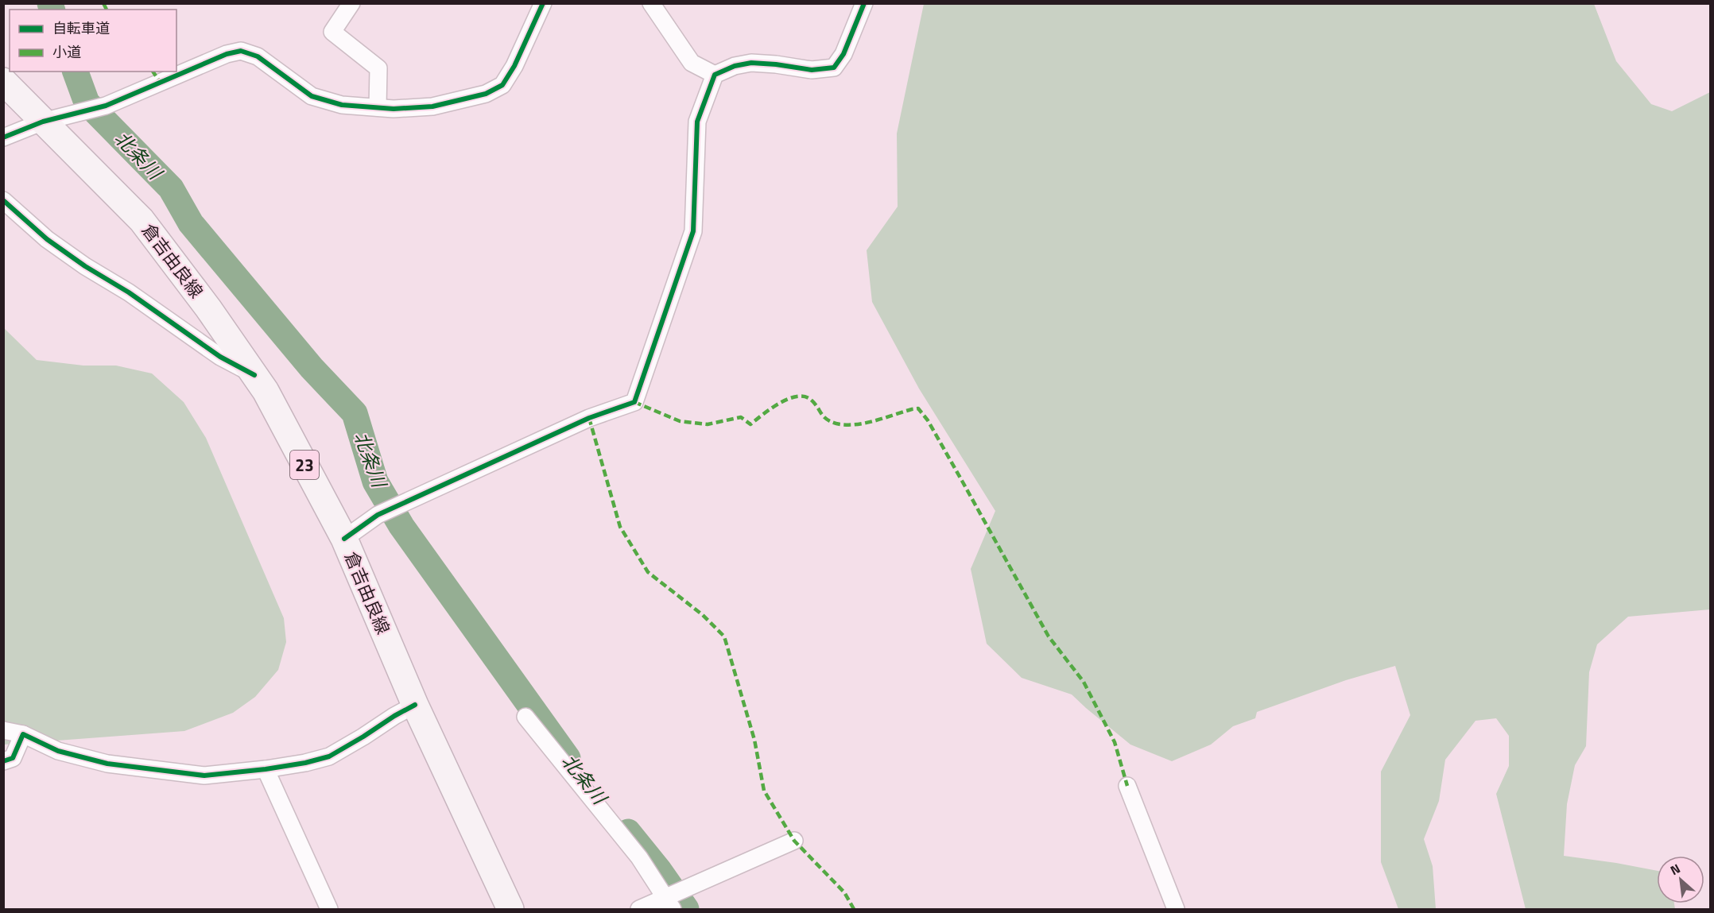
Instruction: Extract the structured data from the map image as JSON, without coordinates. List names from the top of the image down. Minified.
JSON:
{"streets":{"main road":["倉吉由良線","23"]},"water":["北条川"],"legend":["自転車道","小道"],"north":"top left"}
